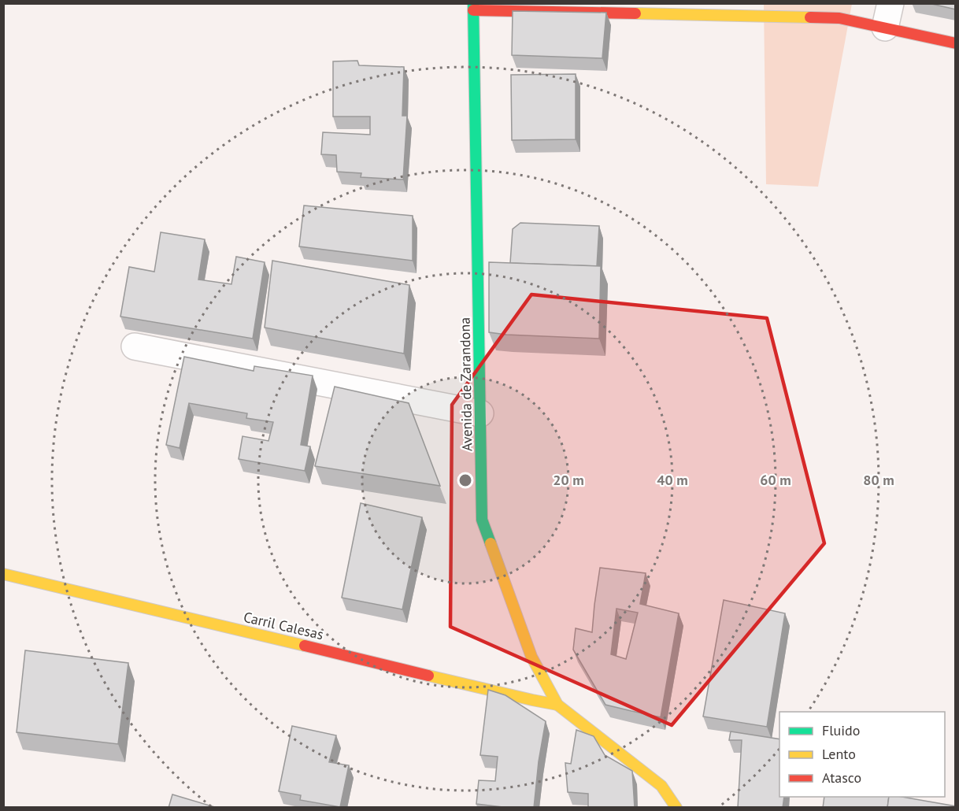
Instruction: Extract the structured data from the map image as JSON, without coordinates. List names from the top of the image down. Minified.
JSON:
{"streets":{"street":["Avenida de Zarandona","Carril Calesas"]},"crossings":[["Avenida de Zarandona","Carril Calesas"]],"legend":["Fluido","Lento","Atasco"],"rings":["20 m","40 m","60 m","80 m"]}
